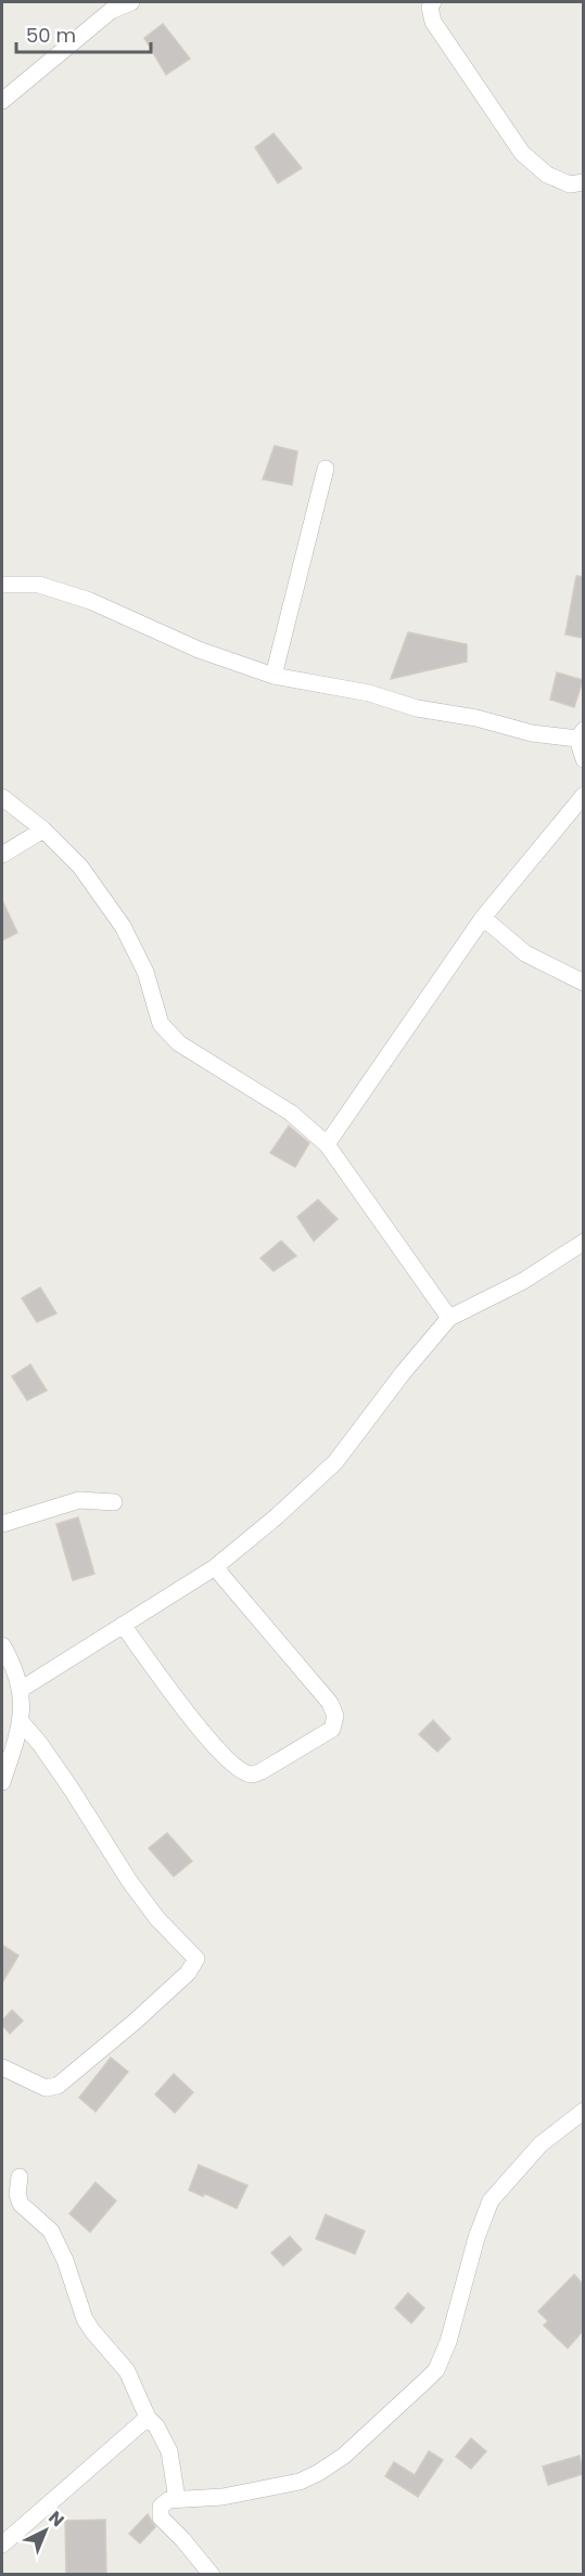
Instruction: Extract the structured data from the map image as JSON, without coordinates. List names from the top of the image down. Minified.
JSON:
{"scale_bar":"50 m","north":"top right"}
